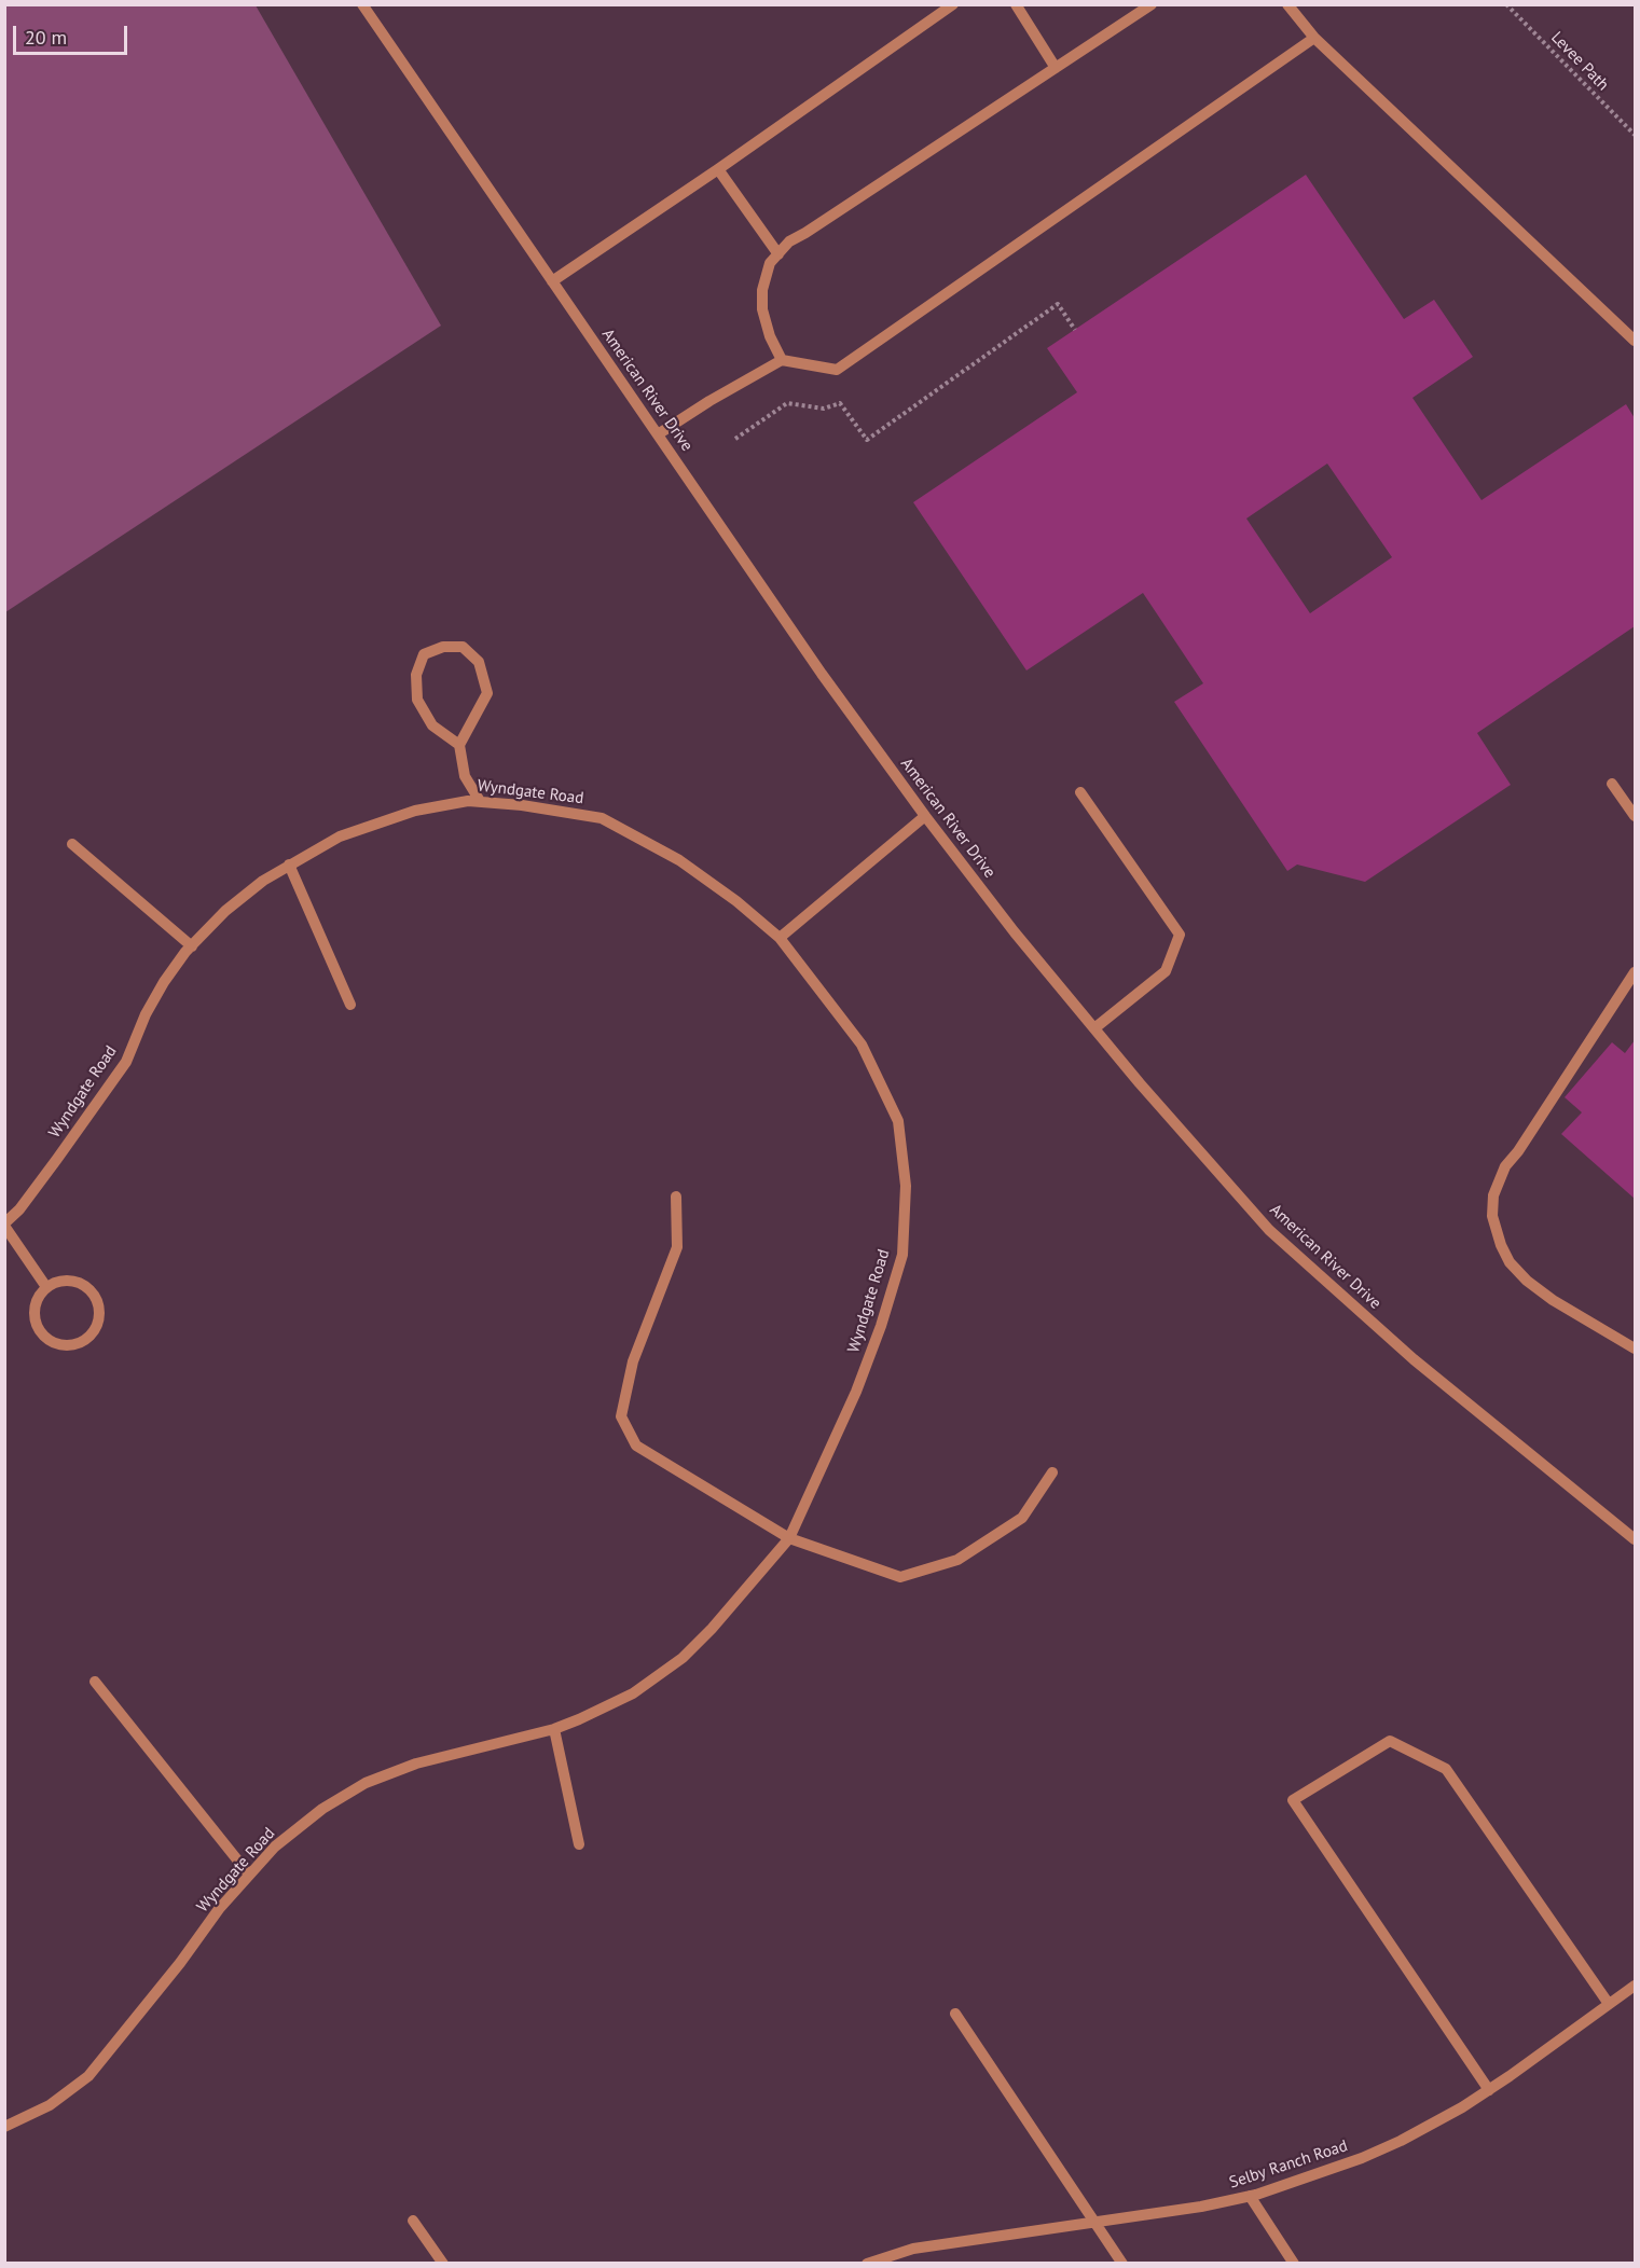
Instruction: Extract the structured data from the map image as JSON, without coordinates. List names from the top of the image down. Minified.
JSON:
{"streets":{"street":["American River Drive","Wyndgate Road","Selby Ranch Road"],"path":["Levee Path"]},"scale_bar":"20 m"}
